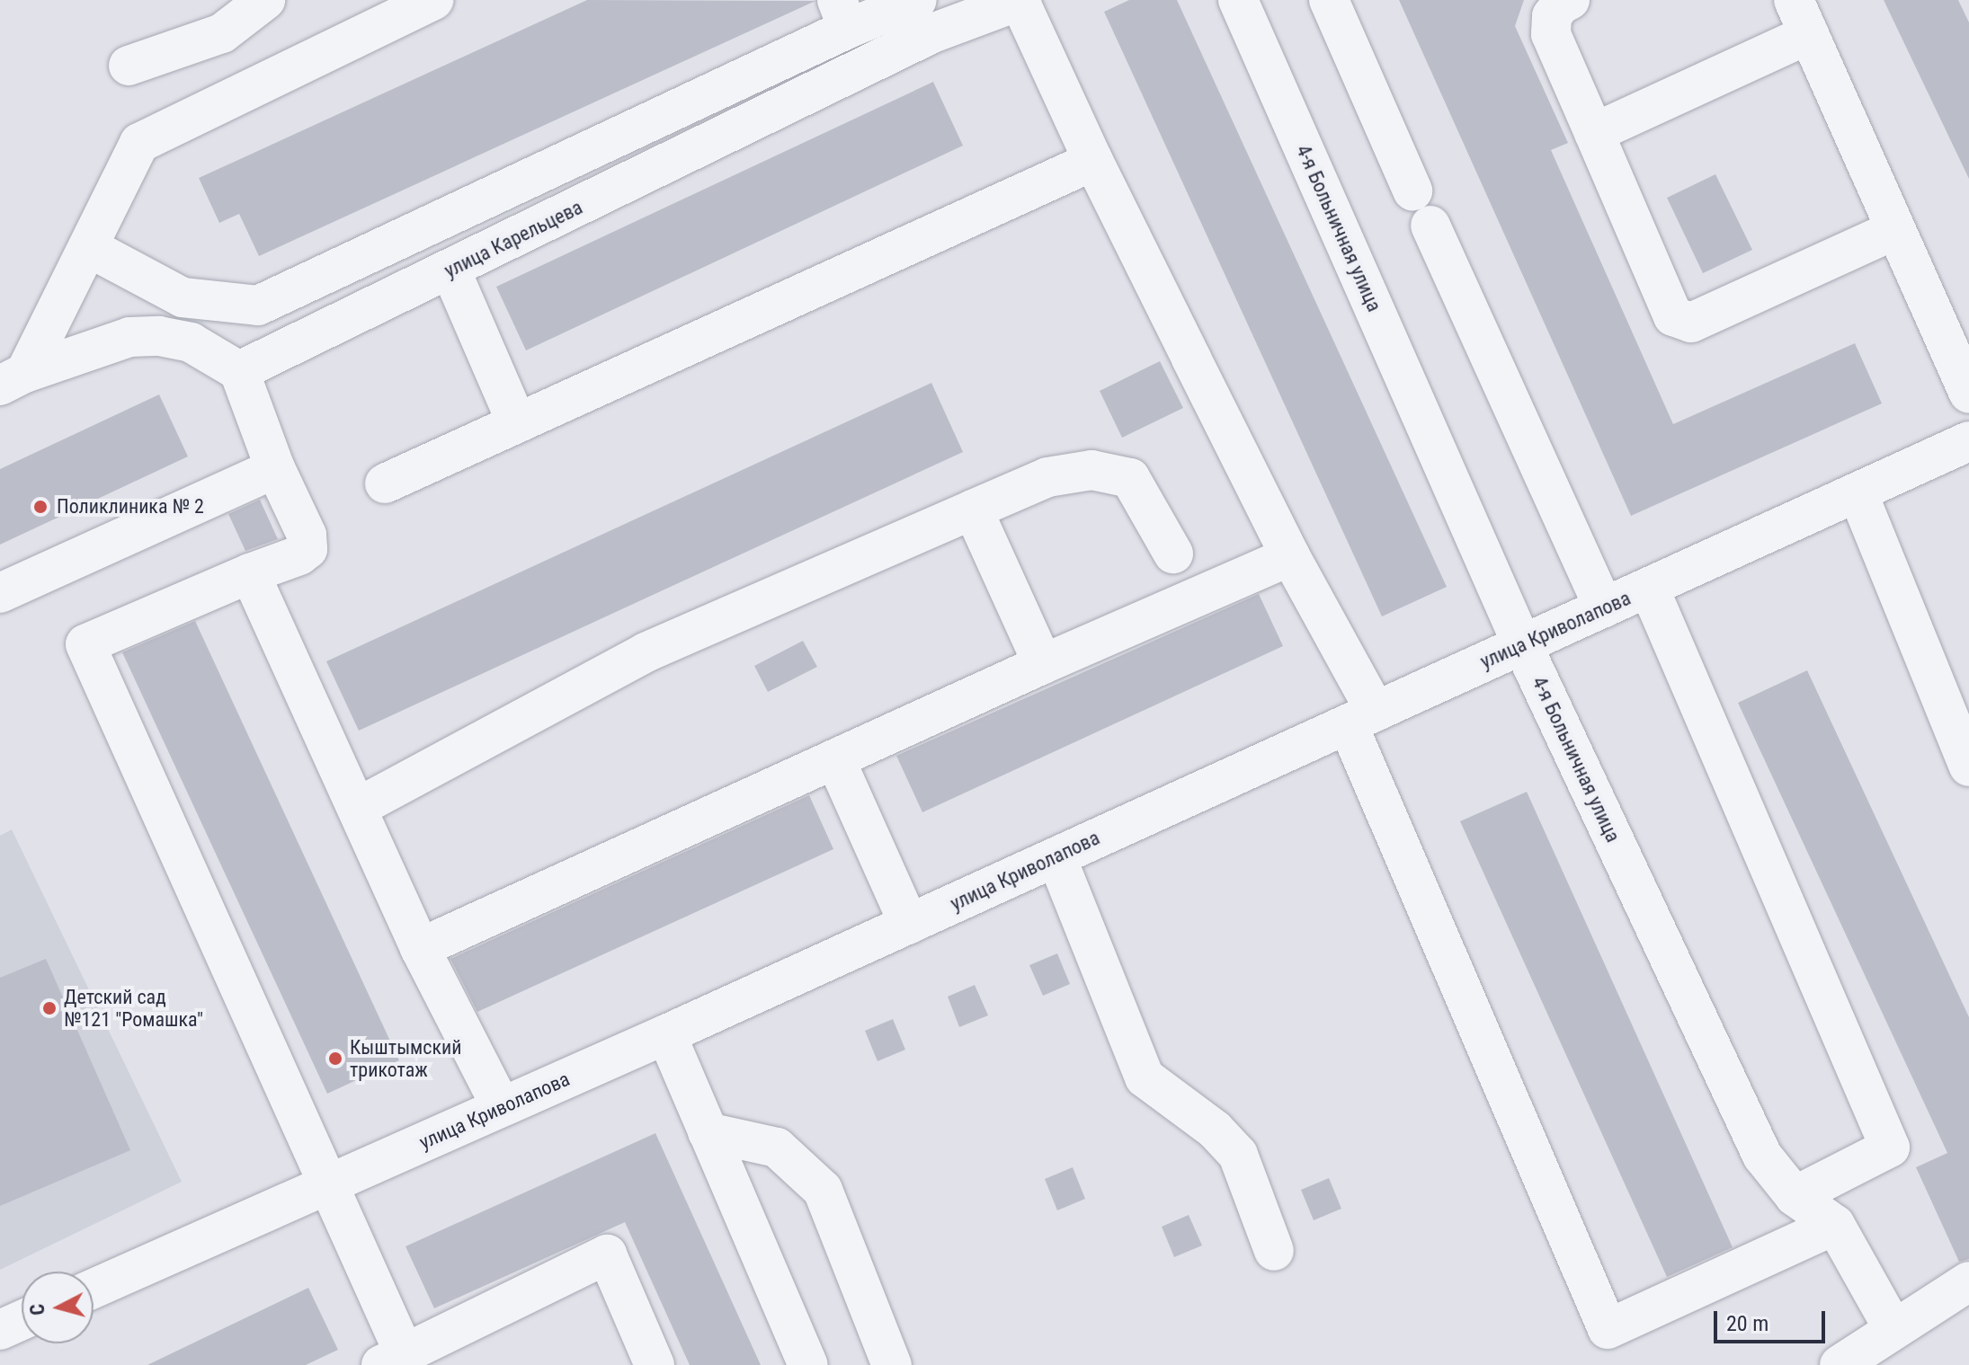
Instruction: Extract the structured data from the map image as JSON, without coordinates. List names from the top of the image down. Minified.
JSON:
{"streets":{"street":["4-я Больничная улица","улица Карельцева","улица Криволапова"]},"crossings":[["4-я Больничная улица","улица Криволапова"]],"places":["Поликлиника № 2","Детский сад №121 \"Ромашка\"","Кыштымский трикотаж"],"scale_bar":"20 m","north":"left"}
